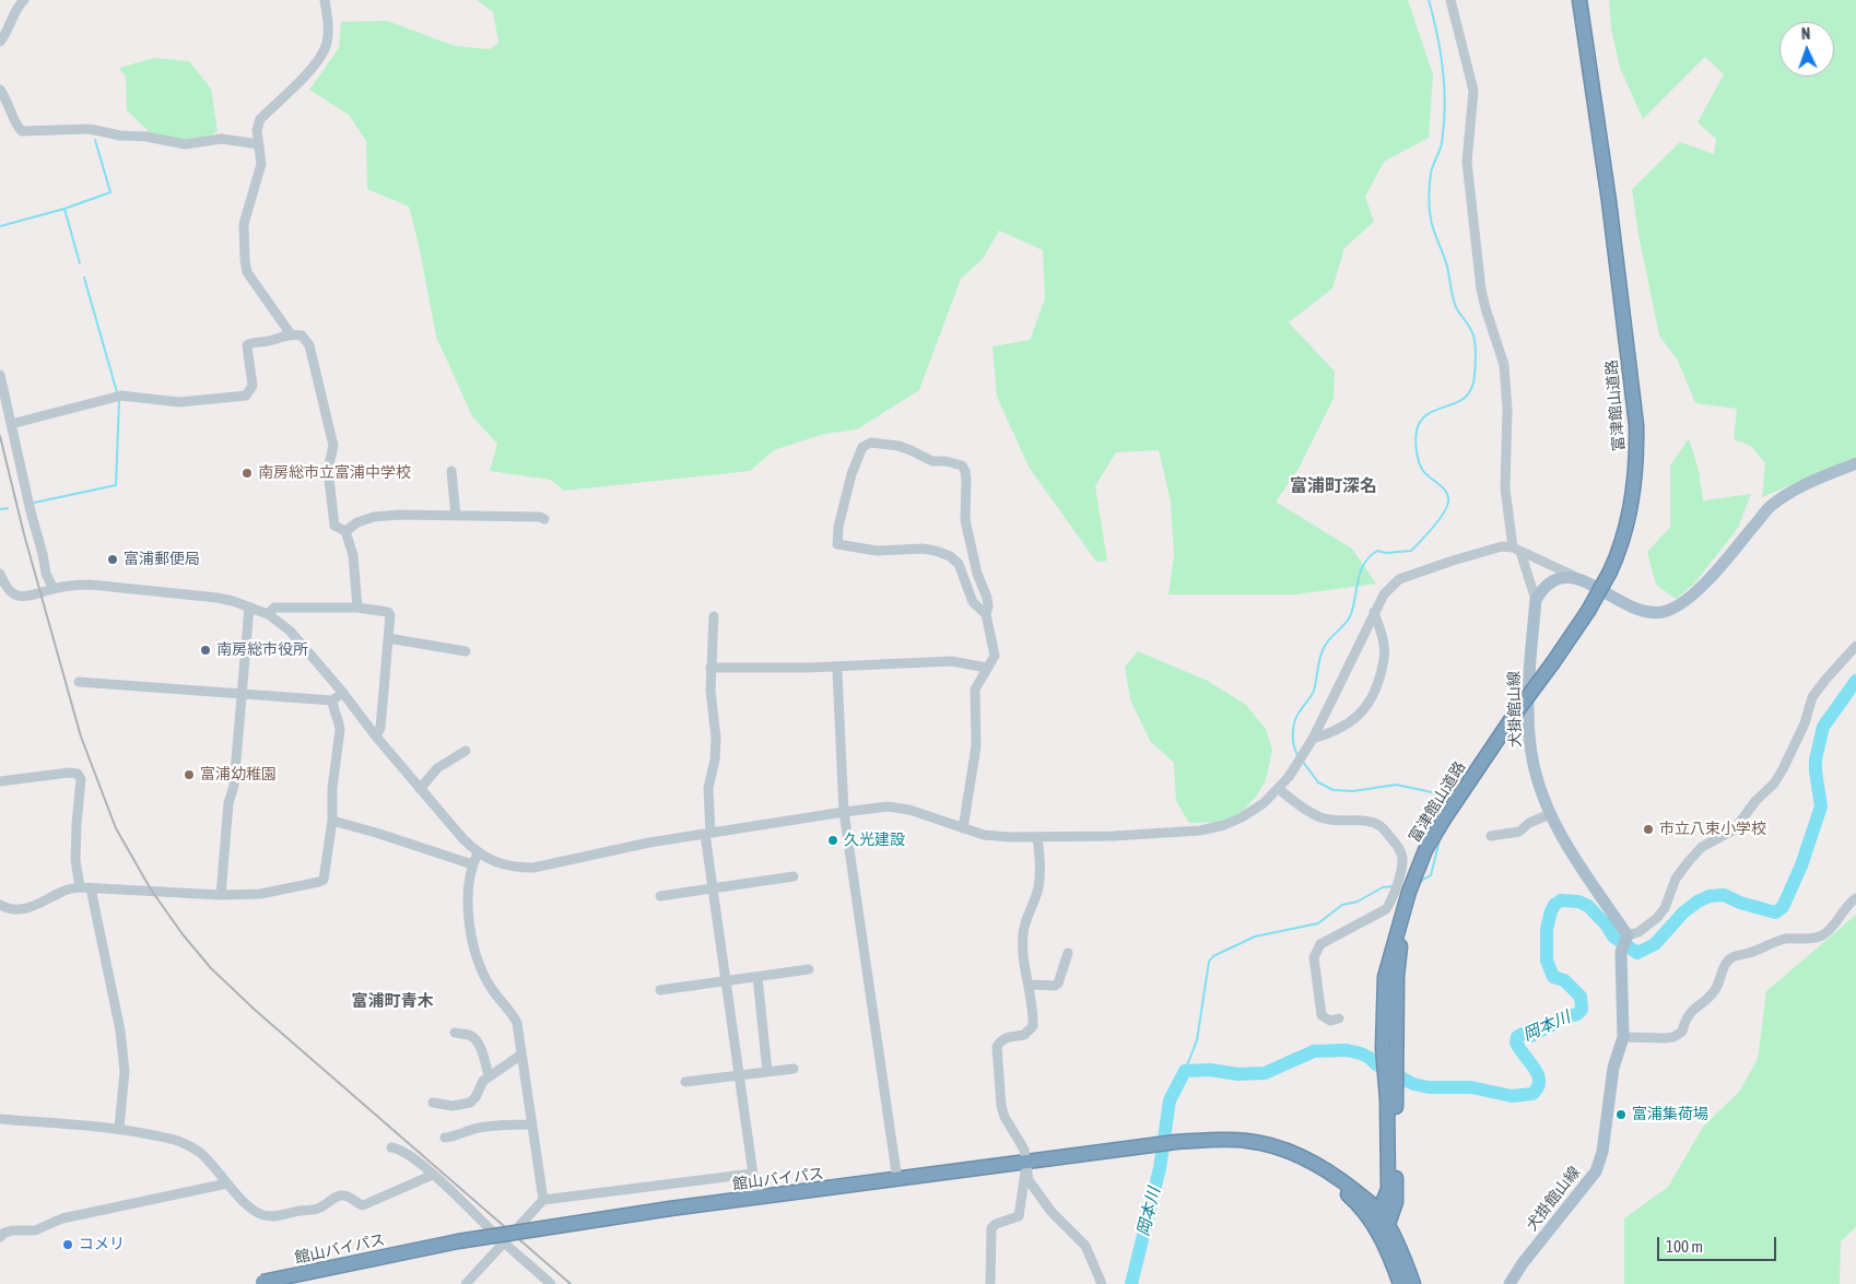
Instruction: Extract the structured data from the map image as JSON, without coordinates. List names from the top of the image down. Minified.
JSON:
{"streets":{"highway":["富津館山道路","館山バイパス"],"main road":["犬掛館山線"]},"districts":["富浦町深名","富浦町青木"],"water":["岡本川"],"places":["南房総市立富浦中学校","富浦郵便局","南房総市役所","富浦幼稚園","市立八束小学校","久光建設","富浦集荷場","コメリ"],"scale_bar":"100 m","north":"top"}
